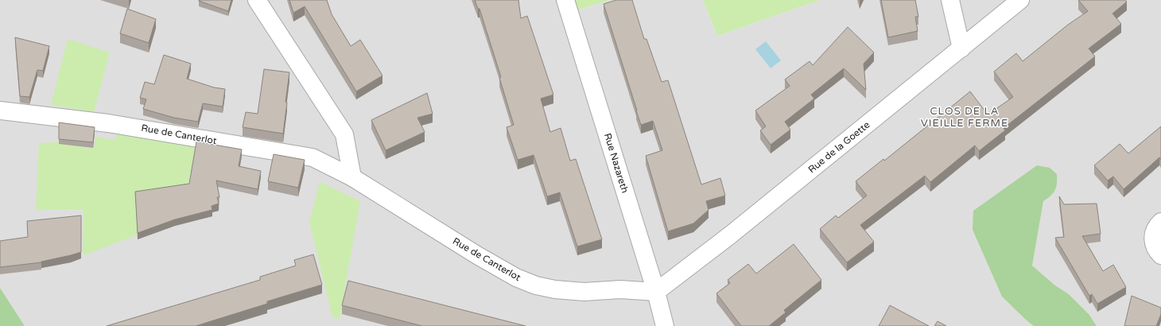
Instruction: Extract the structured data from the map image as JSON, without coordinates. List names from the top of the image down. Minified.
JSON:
{"streets":{"street":["Rue de Canterlot","Rue de la Goette","Rue Nazareth"]},"crossings":[["Rue de Canterlot","Rue de la Goette"],["Rue de Canterlot","Rue Nazareth"],["Rue de la Goette","Rue Nazareth"]],"districts":["CLOS DE LA VIEILLE FERME"]}
